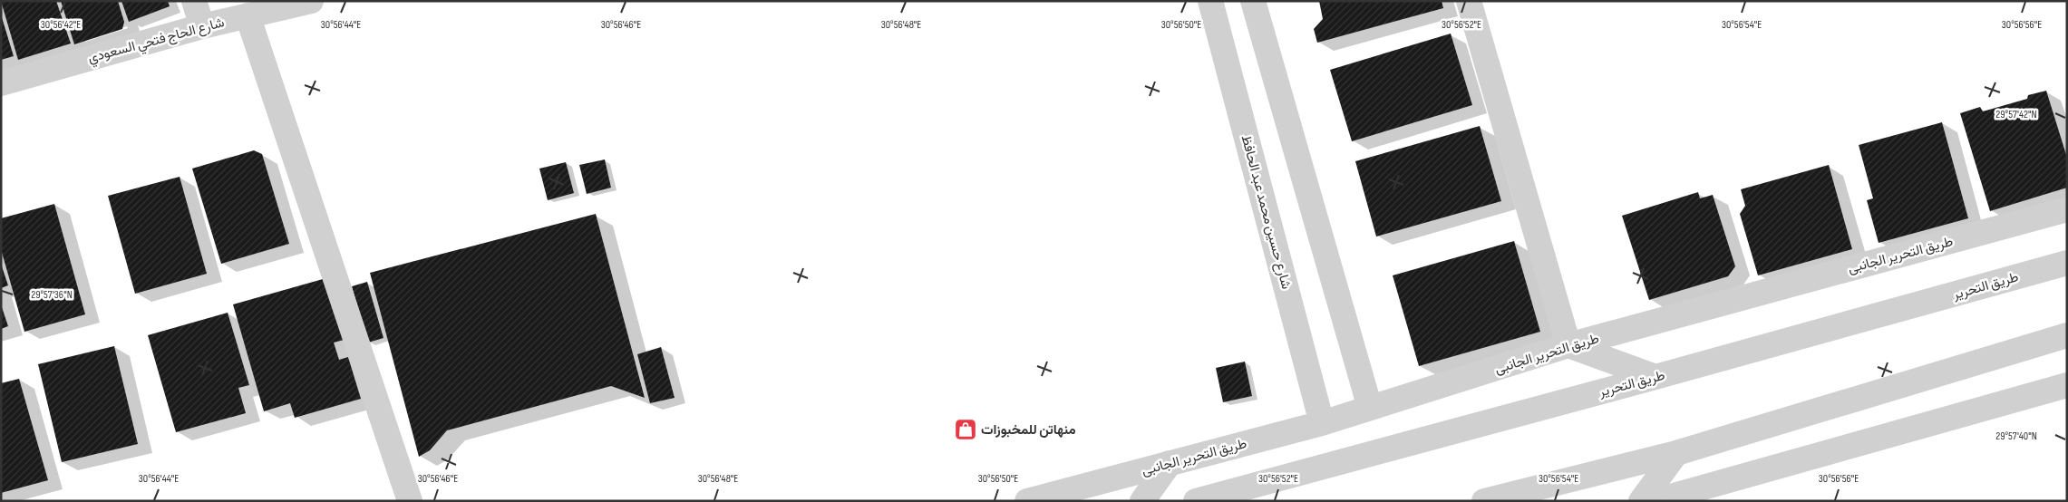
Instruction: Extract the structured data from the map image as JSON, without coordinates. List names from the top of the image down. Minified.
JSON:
{"streets":{"street":["شارع الحاج فتحي السعودي","شارع حسين محمد عبد الحافظ","طريق التحرير الجانبى","طريق التحرير"]},"crossings":[["شارع حسين محمد عبد الحافظ","طريق التحرير الجانبى"]],"places":{"shop":["منهاتن للمخبوزات"]},"coordinates":["30°56'50\"E","30°56'52\"E","30°56'54\"E","30°56'42\"E","30°56'44\"E","30°56'46\"E","30°56'48\"E","30°56'56\"E","29°57'42\"N","29°57'36\"N","29°57'40\"N"]}
